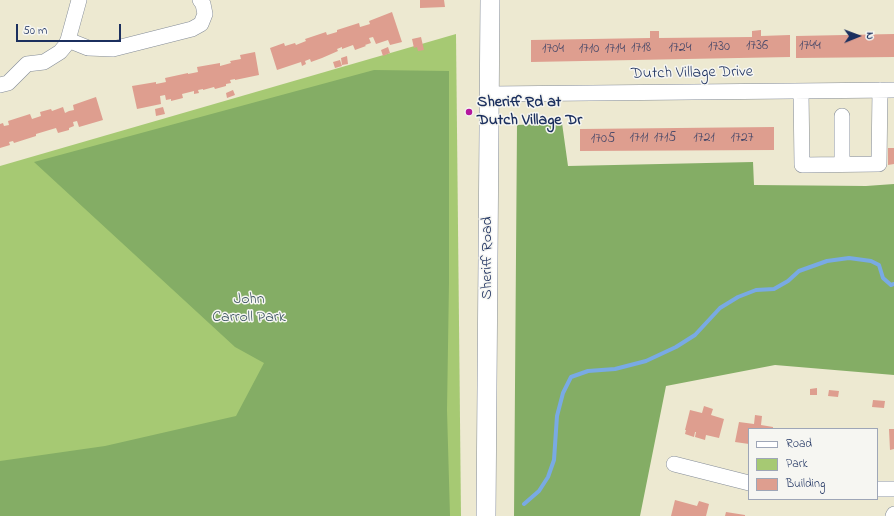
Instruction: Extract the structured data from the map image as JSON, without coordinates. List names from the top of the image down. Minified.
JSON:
{"streets":{"main road":["Sheriff Road"],"street":["Dutch Village Drive"]},"crossings":[["Dutch Village Drive","Sheriff Road"]],"parks":["John Carroll Park"],"places":["Sheriff Rd at Dutch Village Dr"],"house_numbers":["1736","1744","1730","1718","1724","1704","1710","1714","1711","1715","1721","1727","1705"],"legend":["Road","Park","Building"],"scale_bar":"50 m","north":"right"}
